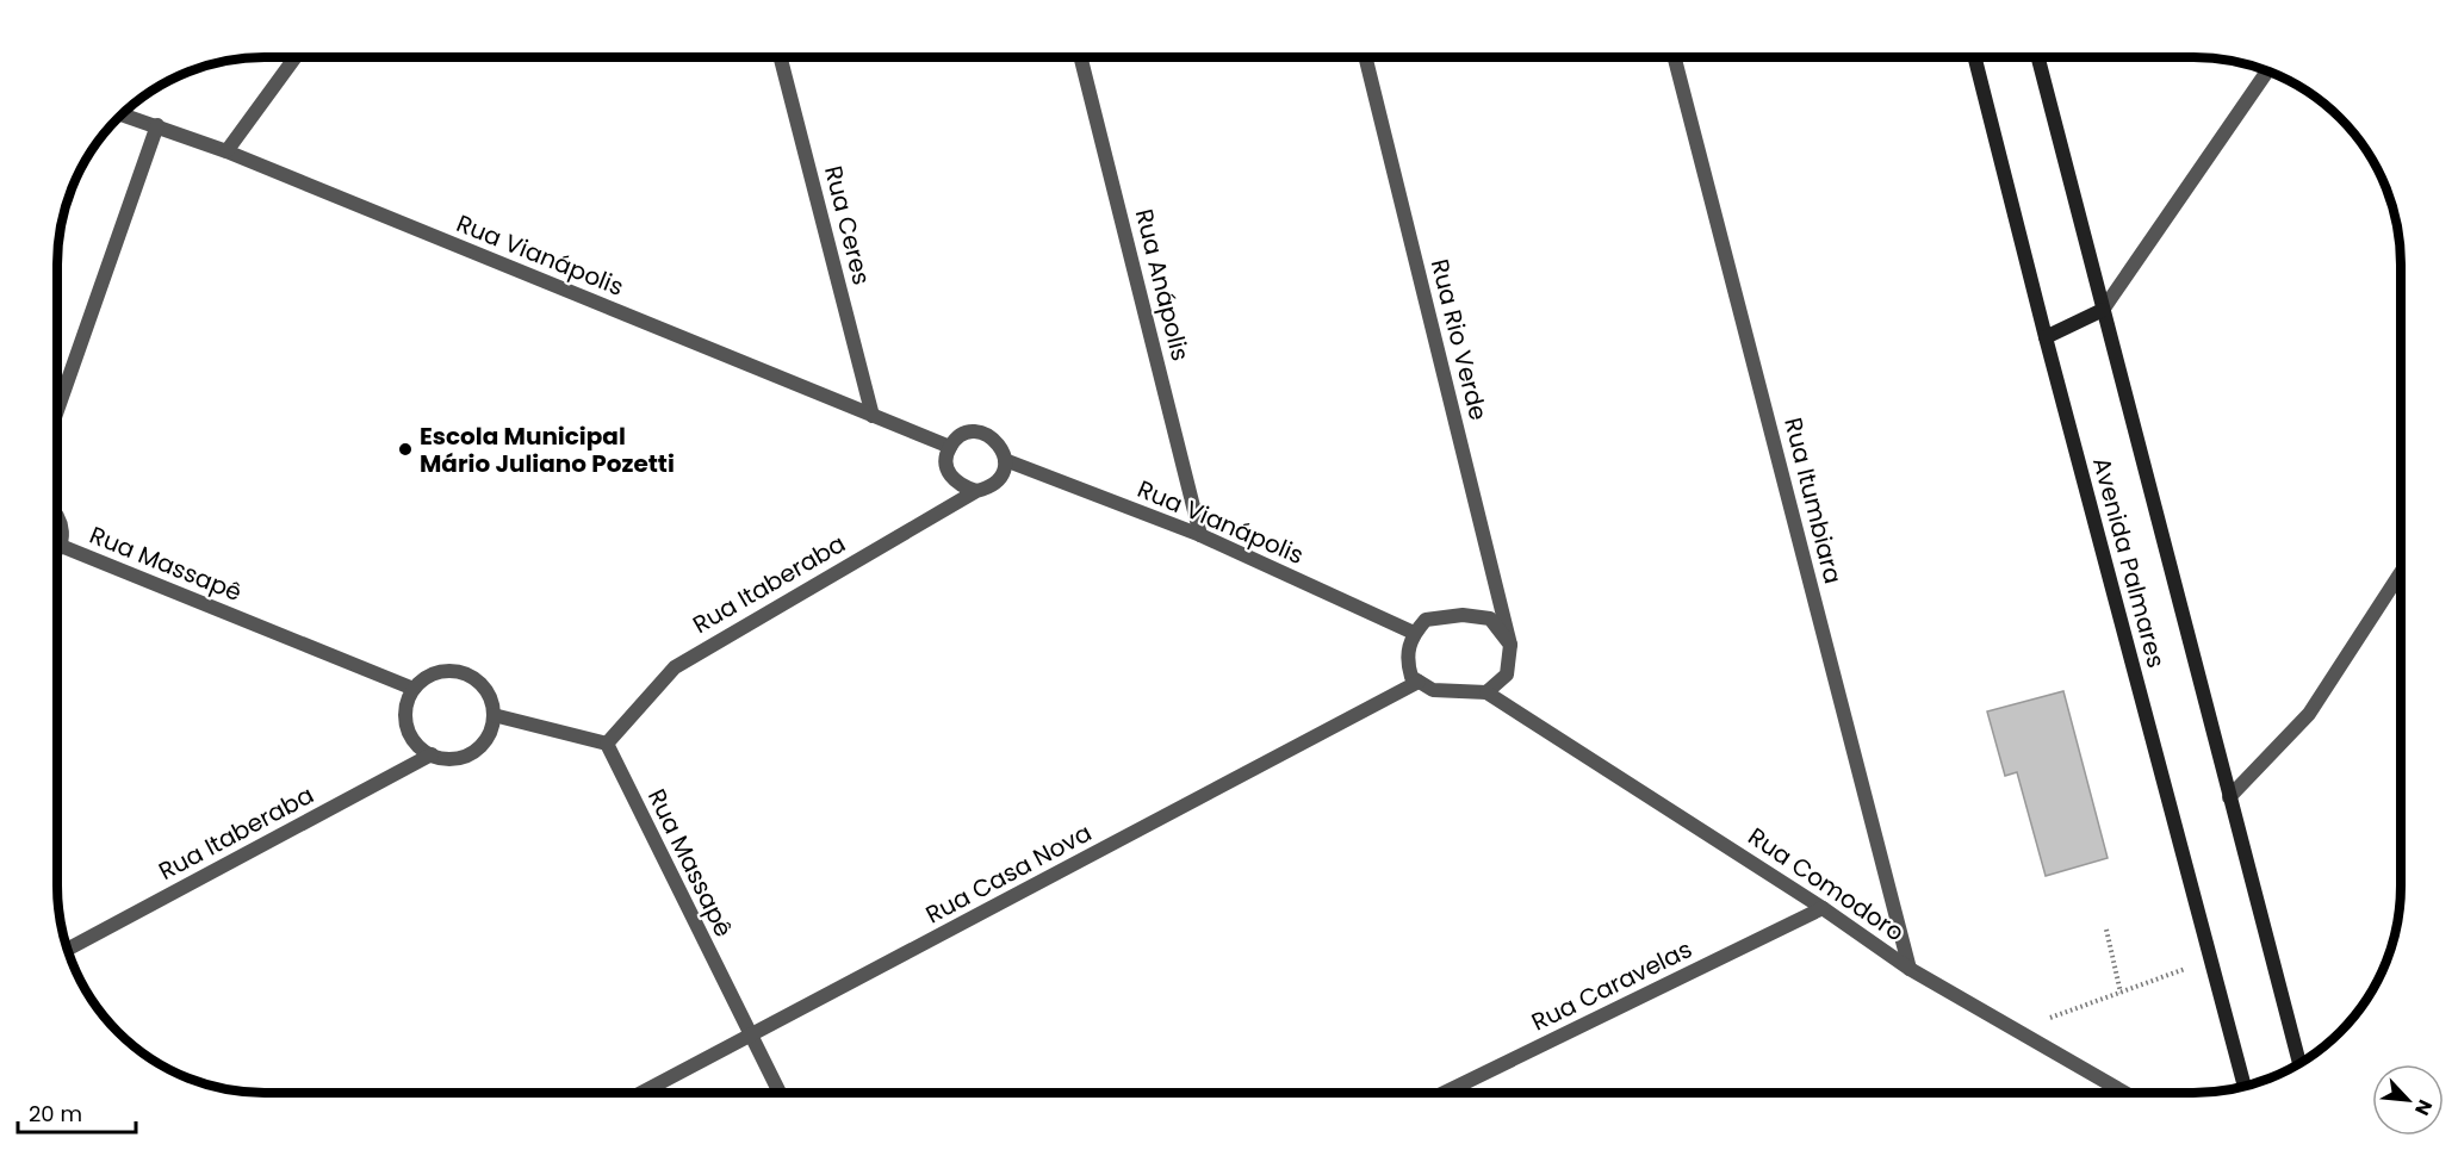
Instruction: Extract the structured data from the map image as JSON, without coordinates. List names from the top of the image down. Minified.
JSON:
{"streets":{"main road":["Avenida Palmares"],"street":["Rua Ceres","Rua Vianápolis","Rua Anápolis","Rua Rio Verde","Rua Itumbiara","Rua Massapê","Rua Itaberaba","Rua Casa Nova","Rua Comodoro","Rua Caravelas"]},"crossings":[["Rua Ceres","Rua Vianápolis"],["Rua Vianápolis","Rua Anápolis"],["Rua Vianápolis","Rua Rio Verde"],["Rua Vianápolis","Rua Itaberaba"],["Rua Vianápolis","Rua Casa Nova"],["Rua Vianápolis","Rua Comodoro"],["Rua Rio Verde","Rua Casa Nova"],["Rua Rio Verde","Rua Comodoro"],["Rua Itumbiara","Rua Comodoro"],["Rua Massapê","Rua Itaberaba"],["Rua Massapê","Rua Casa Nova"],["Rua Casa Nova","Rua Comodoro"],["Rua Comodoro","Rua Caravelas"]],"places":["Escola Municipal Mário Juliano Pozetti"],"scale_bar":"20 m","north":"bottom right"}
